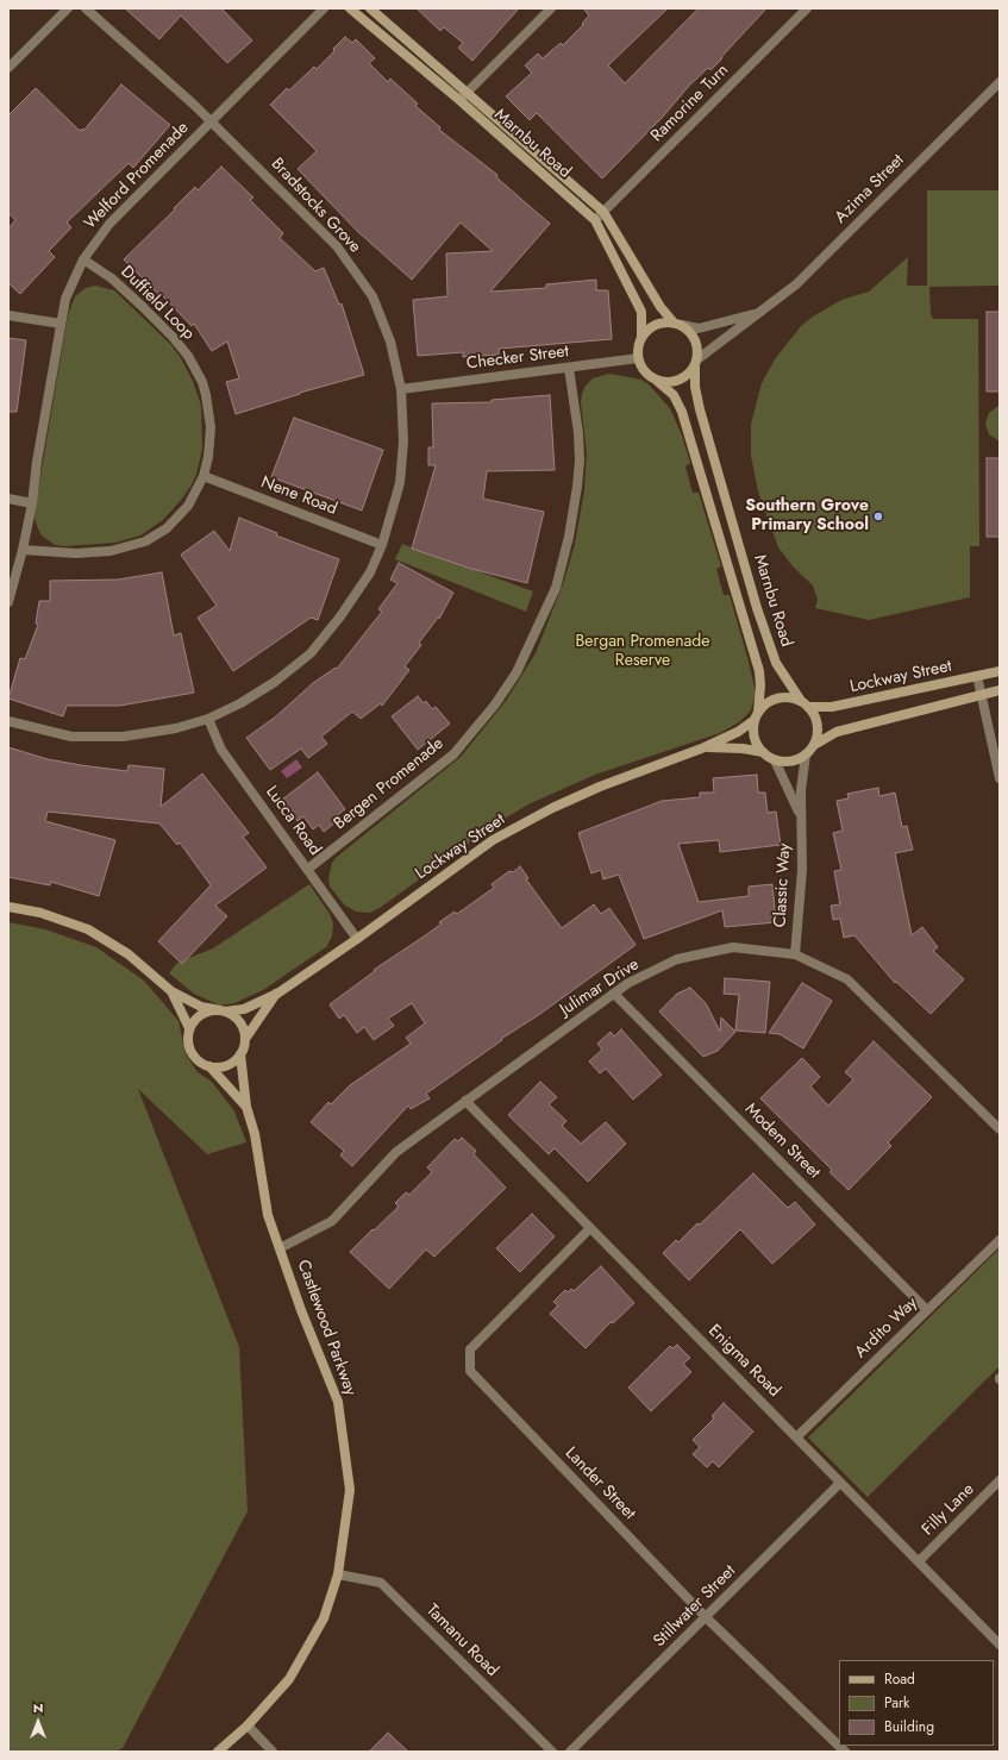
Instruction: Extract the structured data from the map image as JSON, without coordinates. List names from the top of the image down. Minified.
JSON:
{"streets":{"street":["Ramorine Turn","Marnbu Road","Welford Promenade","Azima Street","Bradstocks Grove","Duffield Loop","Checker Street","Nene Road","Lockway Street","Bergen Promenade","Lucca Road","Classic Way","Julimar Drive","Modem Street","Castlewood Parkway","Ardito Way","Enigma Road","Lander Street","Filly Lane","Stillwater Street","Tamanu Road"]},"crossings":[["Ramorine Turn","Marnbu Road"],["Marnbu Road","Azima Street"],["Marnbu Road","Checker Street"],["Marnbu Road","Lockway Street"],["Marnbu Road","Classic Way"],["Welford Promenade","Bradstocks Grove"],["Welford Promenade","Duffield Loop"],["Azima Street","Checker Street"],["Bradstocks Grove","Checker Street"],["Bradstocks Grove","Nene Road"],["Bradstocks Grove","Lucca Road"],["Duffield Loop","Nene Road"],["Checker Street","Bergen Promenade"],["Lockway Street","Lucca Road"],["Lockway Street","Classic Way"],["Lockway Street","Castlewood Parkway"],["Bergen Promenade","Lucca Road"],["Classic Way","Julimar Drive"],["Julimar Drive","Modem Street"],["Julimar Drive","Castlewood Parkway"],["Julimar Drive","Enigma Road"],["Modem Street","Ardito Way"],["Castlewood Parkway","Tamanu Road"],["Ardito Way","Enigma Road"],["Enigma Road","Lander Street"],["Enigma Road","Filly Lane"],["Enigma Road","Stillwater Street"],["Lander Street","Stillwater Street"]],"parks":["Bergan Promenade Reserve"],"places":["Southern Grove Primary School"],"legend":["Road","Park","Building"],"north":"top"}
